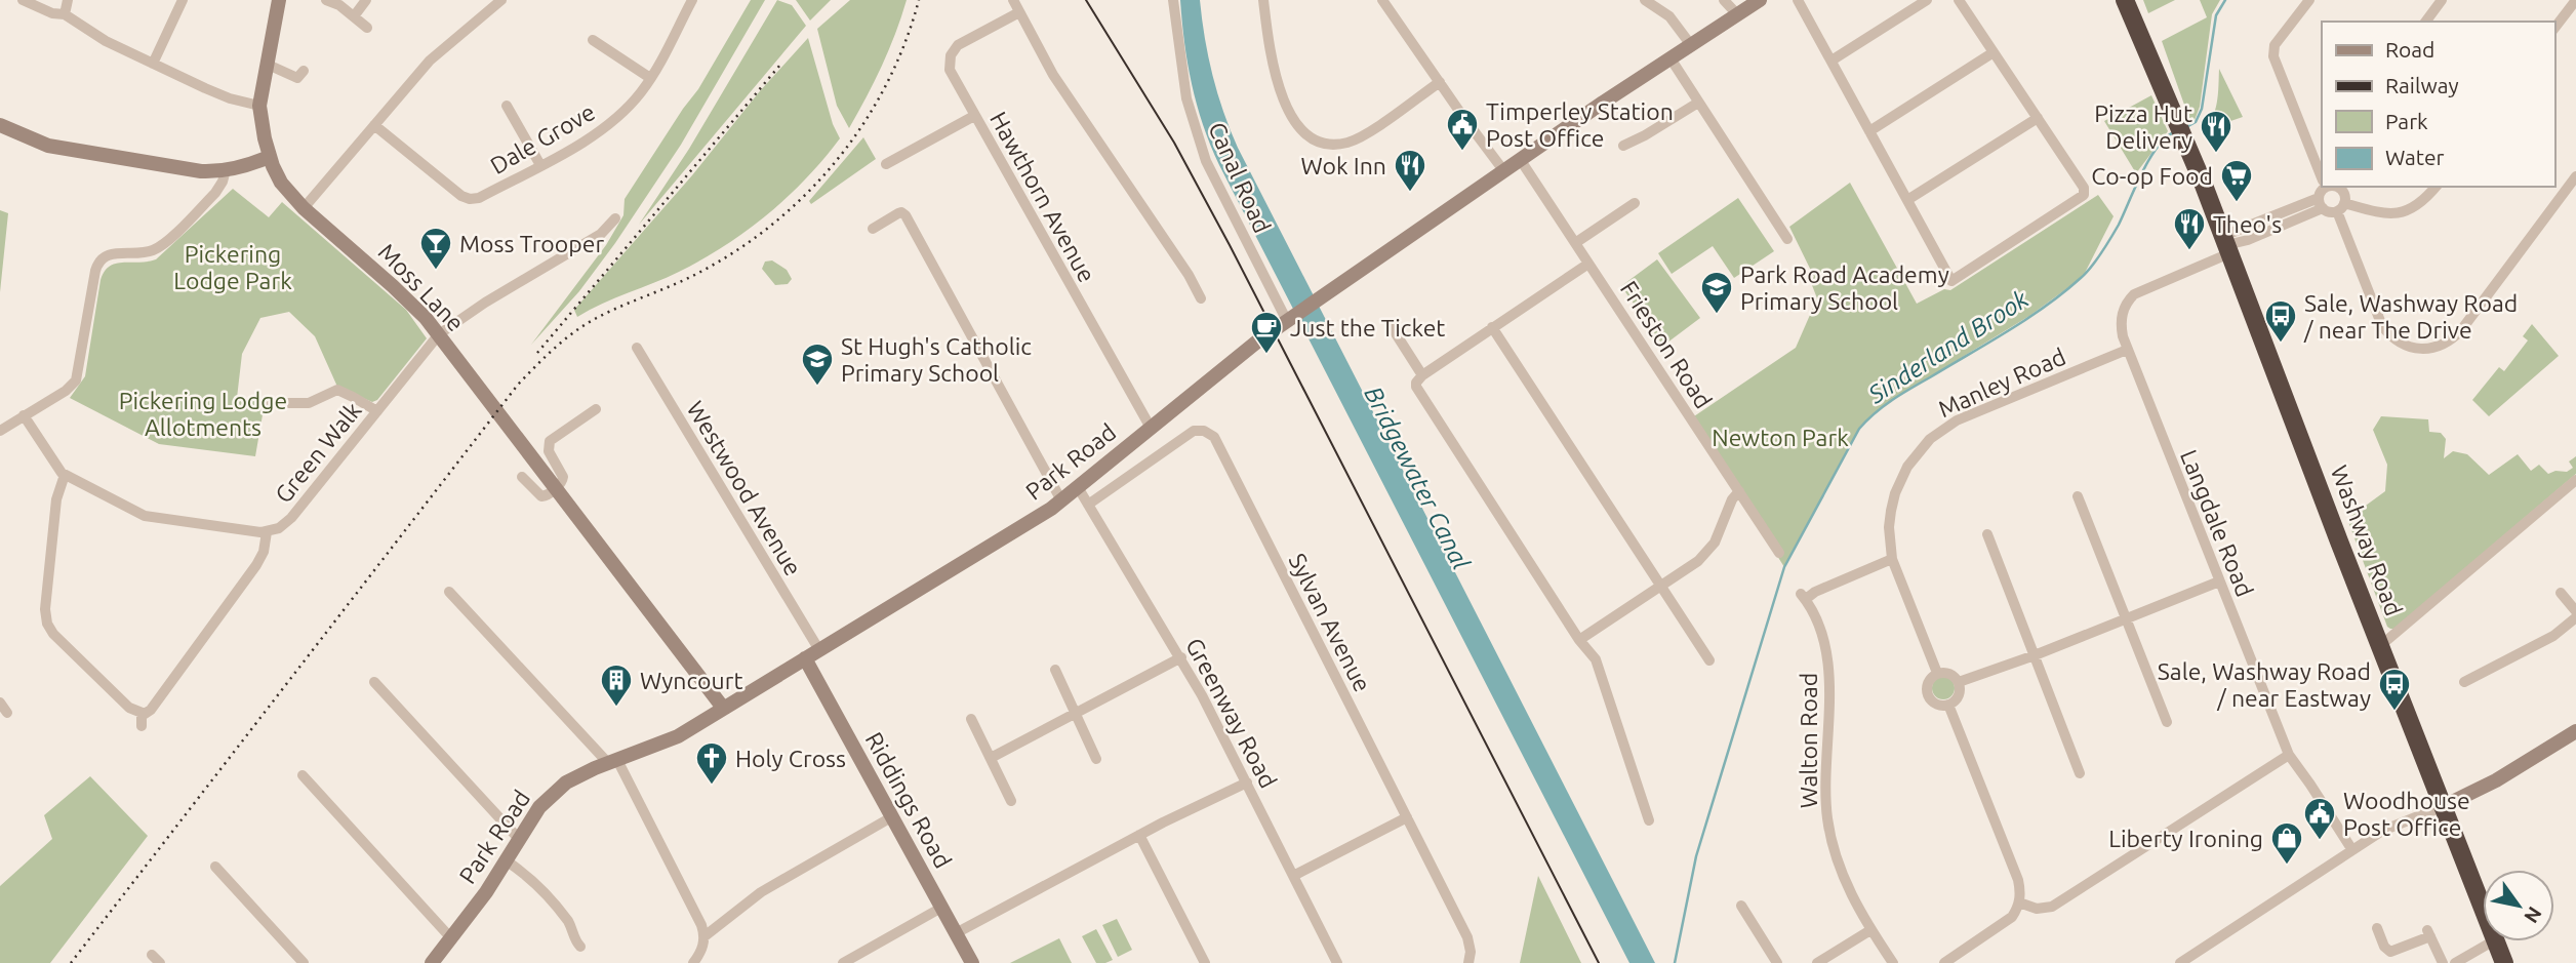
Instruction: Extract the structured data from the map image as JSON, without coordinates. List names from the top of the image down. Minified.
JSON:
{"streets":{"highway":["Washway Road"],"street":["Dale Grove","Canal Road","Hawthorn Avenue","Moss Lane","Frieston Road","Manley Road","Green Walk","Park Road","Westwood Avenue","Langdale Road","Sylvan Avenue","Greenway Road","Walton Road","Riddings Road"]},"crossings":[["Canal Road","Park Road"],["Hawthorn Avenue","Park Road"],["Moss Lane","Green Walk"],["Moss Lane","Park Road"],["Frieston Road","Park Road"],["Manley Road","Langdale Road"],["Manley Road","Walton Road"],["Park Road","Westwood Avenue"],["Park Road","Greenway Road"],["Park Road","Riddings Road"],["Langdale Road","Washway Road"],["Sylvan Avenue","Greenway Road"]],"water":["Sinderland Brook","Bridgewater Canal"],"parks":["Pickering Lodge Park","Pickering Lodge Allotments","Newton Park"],"places":{"public building":["Timperley Station Post Office","Woodhouse Post Office"],"restaurant":["Pizza Hut Delivery","Wok Inn","Theo's"],"supermarket":["Co-op Food"],"bar":["Moss Trooper"],"school or university":["Park Road Academy Primary School","St Hugh's Catholic Primary School"],"bus stop":["Sale, Washway Road / near The Drive","Sale, Washway Road / near Eastway"],"cafe":["Just the Ticket"],"building":["Wyncourt"],"church":["Holy Cross"],"shop":["Liberty Ironing"]},"legend":["Road","Railway","Park","Water"],"north":"bottom right"}
